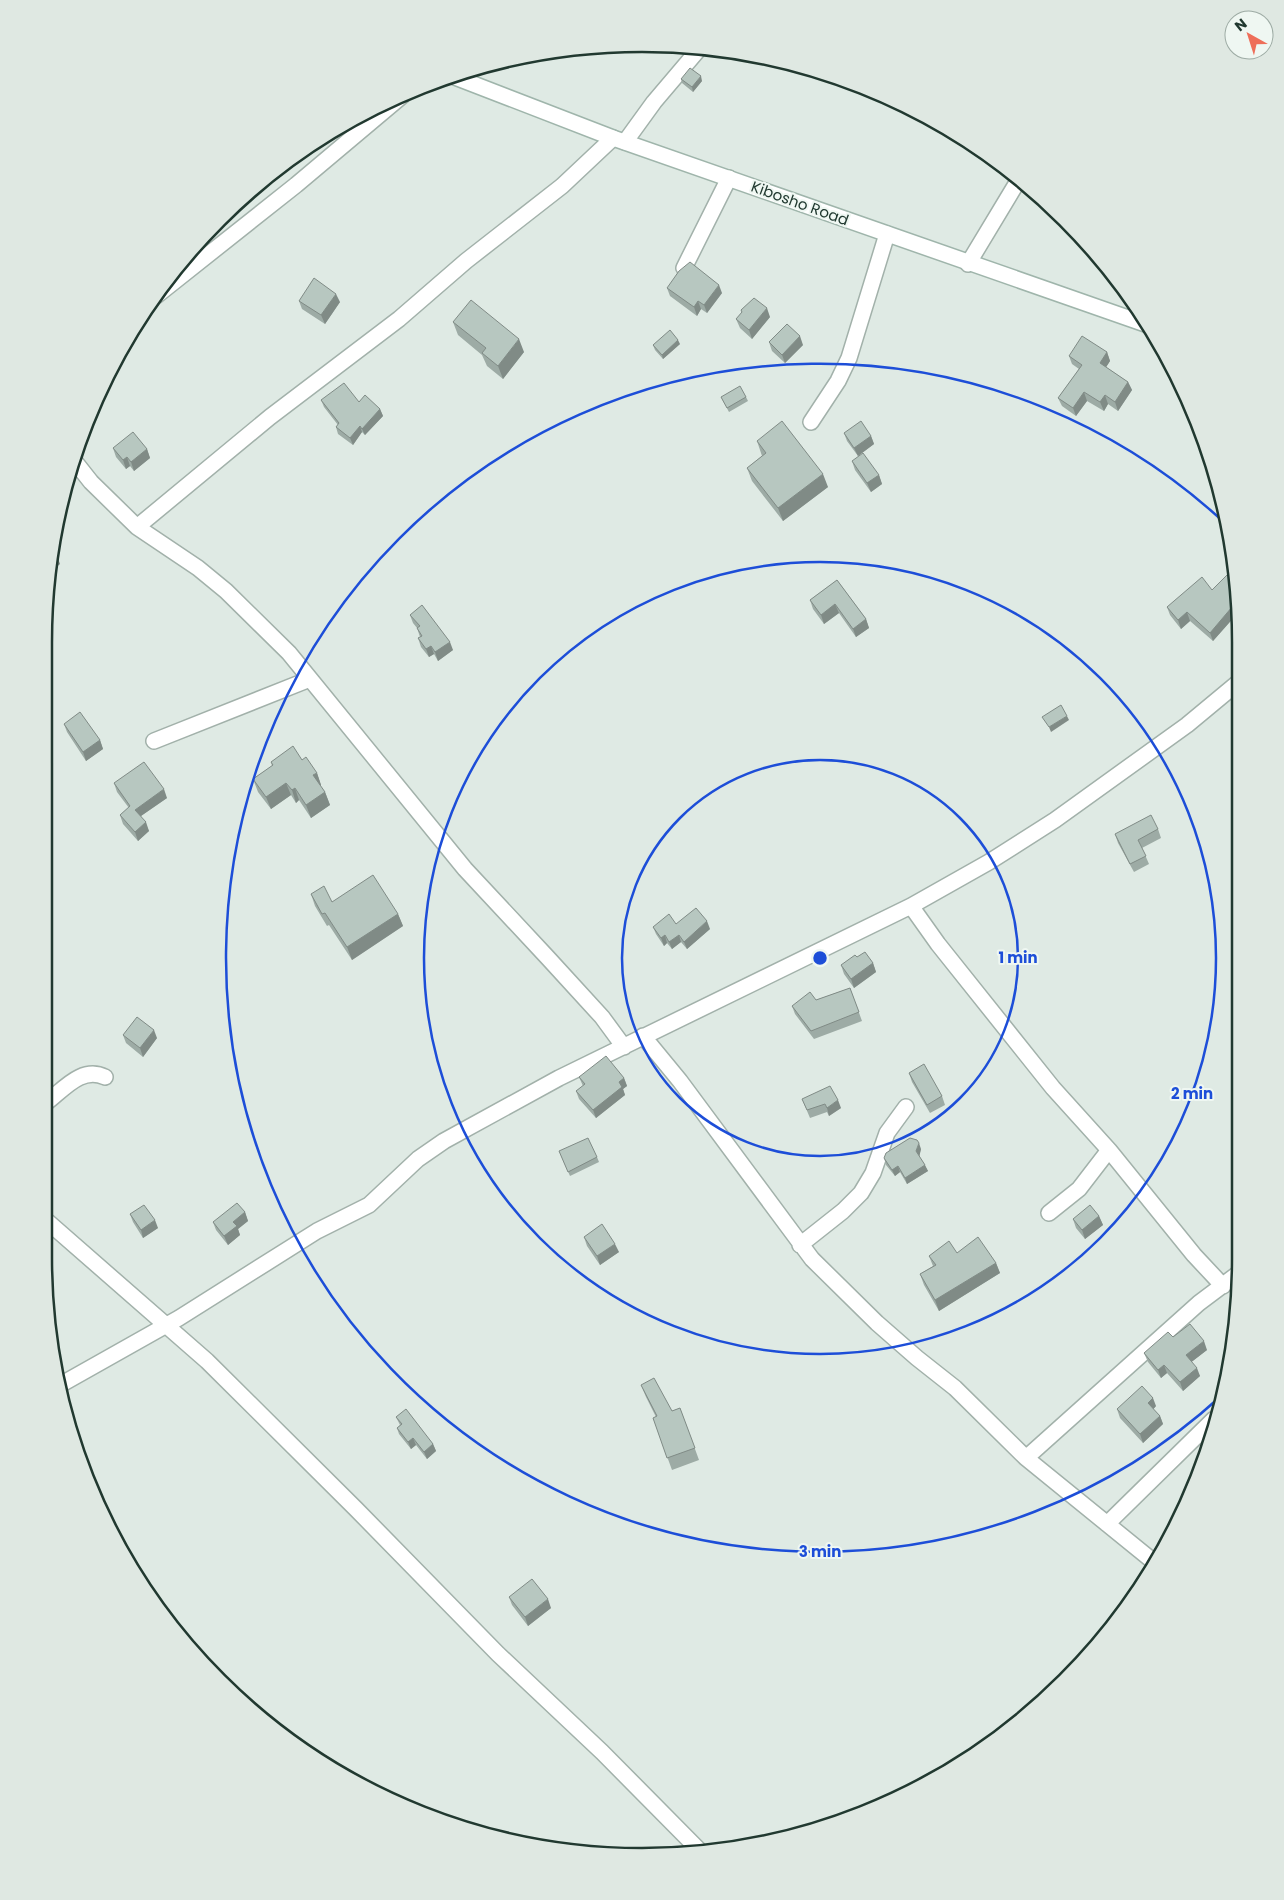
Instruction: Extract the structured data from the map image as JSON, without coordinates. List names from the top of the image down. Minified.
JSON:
{"streets":{"street":["Kibosho Road"]},"north":"top left","rings":["1 min","2 min","3 min"]}
